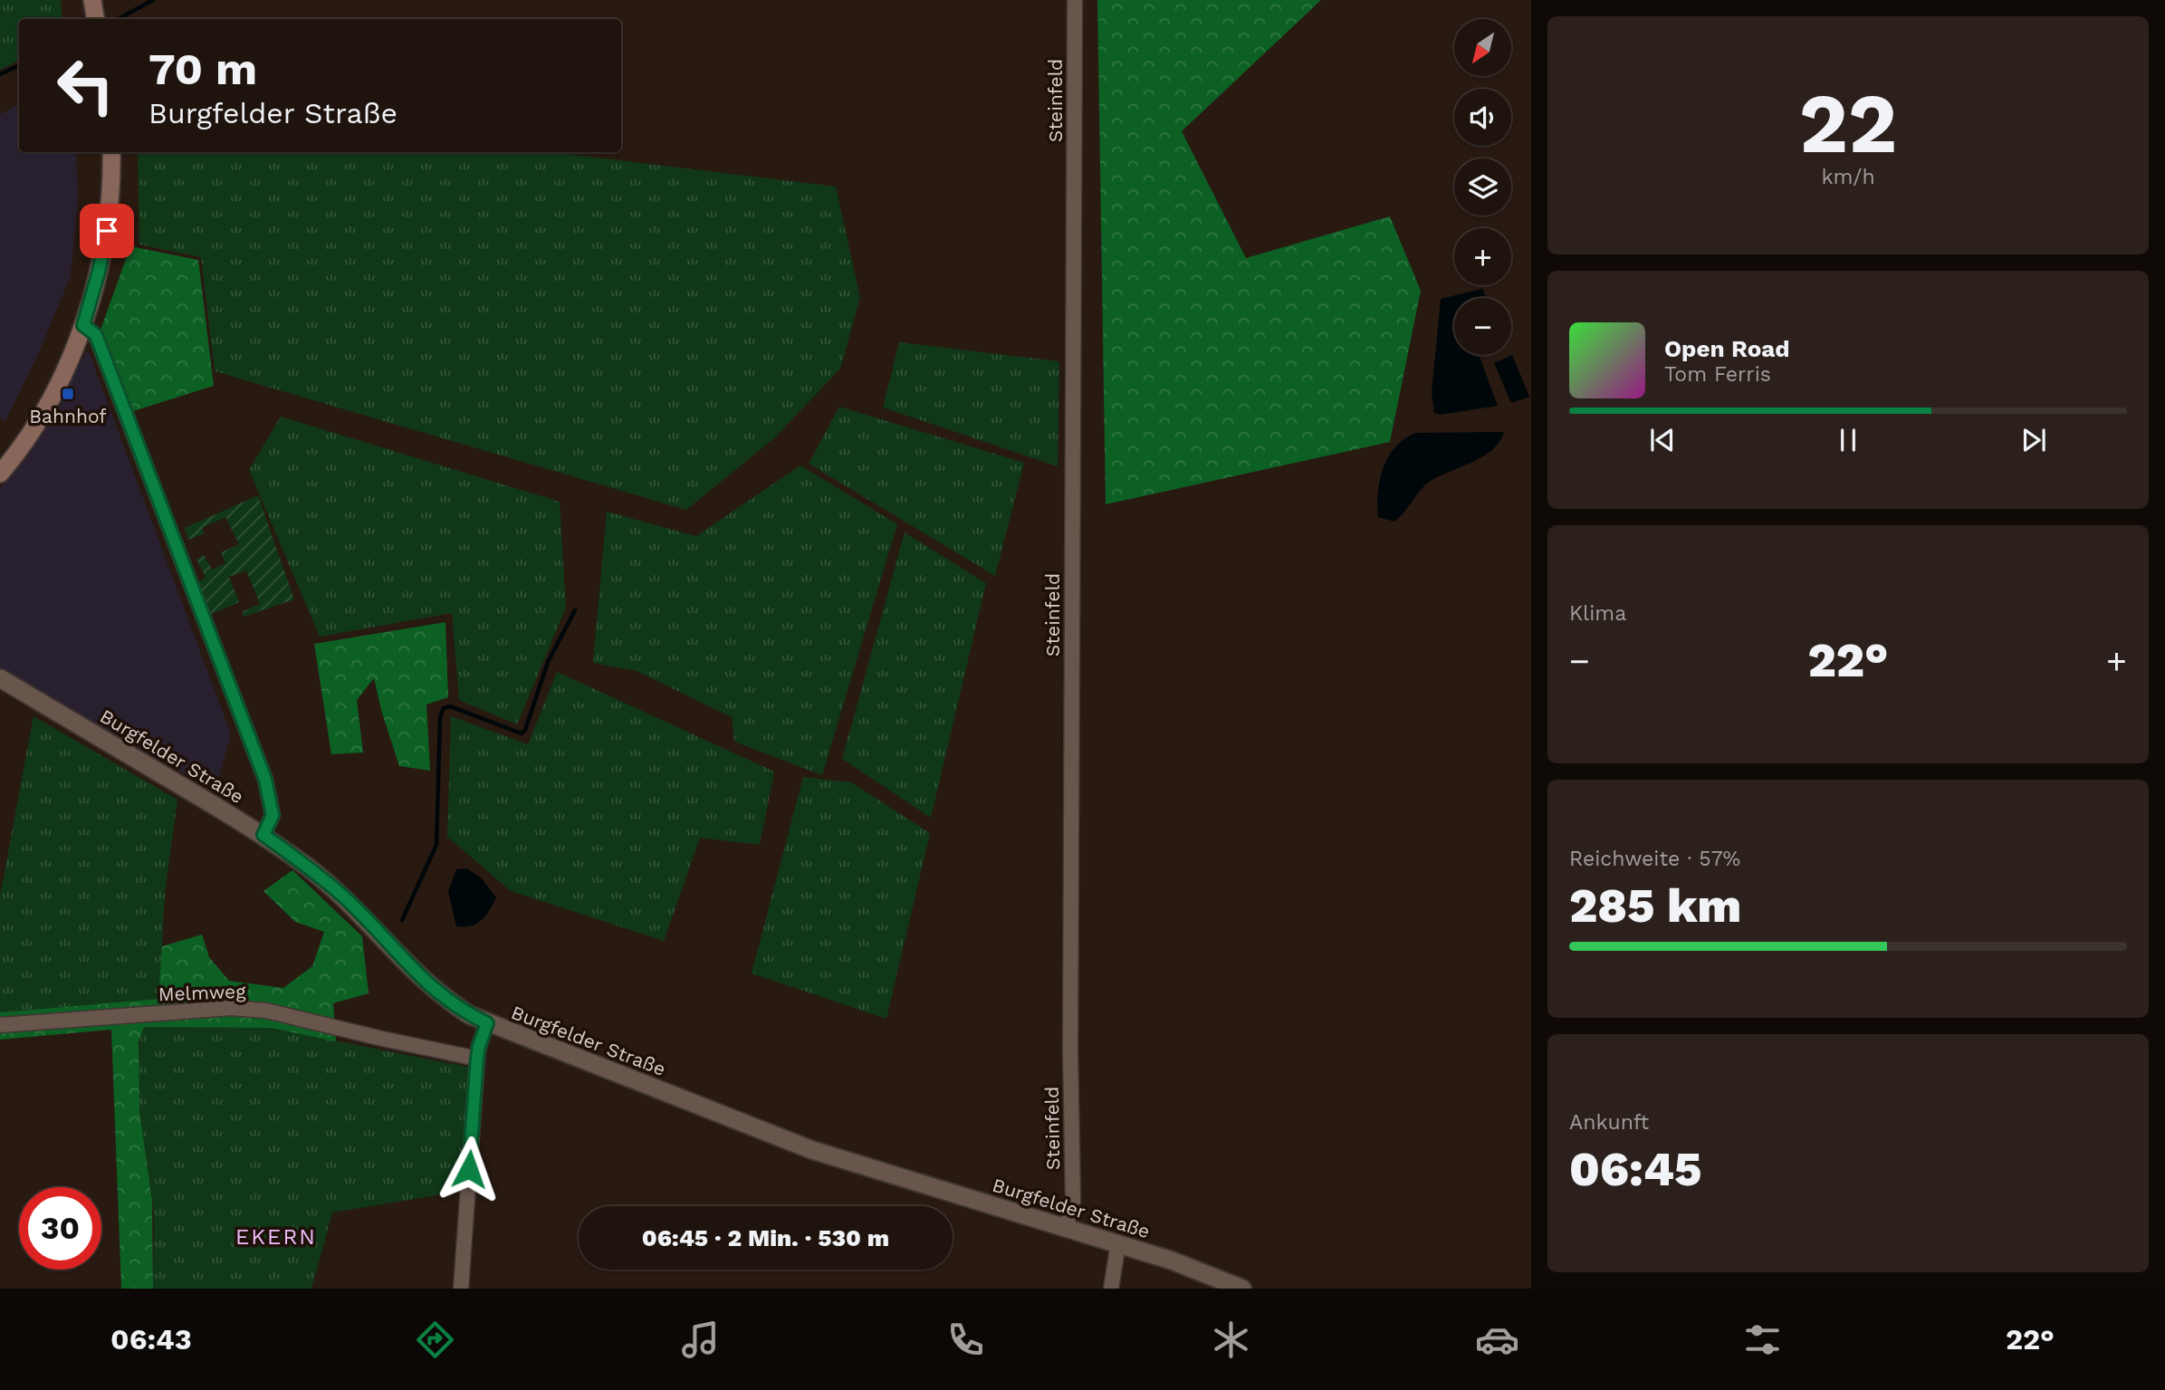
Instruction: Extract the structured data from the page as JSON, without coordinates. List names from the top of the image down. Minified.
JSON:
{"streets":{"street":["Steinfeld","Burgfelder Straße","Melmweg"]},"crossings":[["Steinfeld","Burgfelder Straße"]],"districts":["EKERN"],"places":{"transit":["Bahnhof"]},"north":"bottom left","page":{"tile":[["22","km/h"],"Klima",["Reichweite · 57%","285 km"],["Ankunft","06:45"]],"map_buttons":["+","−"],"turn":["70 m","Burgfelder Straße"],"song":["Open Road","Tom Ferris"],"heat":["−","22°","+"],"limit":"30","trip":"06:45 · 2 Min. · 530 m","tabs":["06:43","22°"]}}
